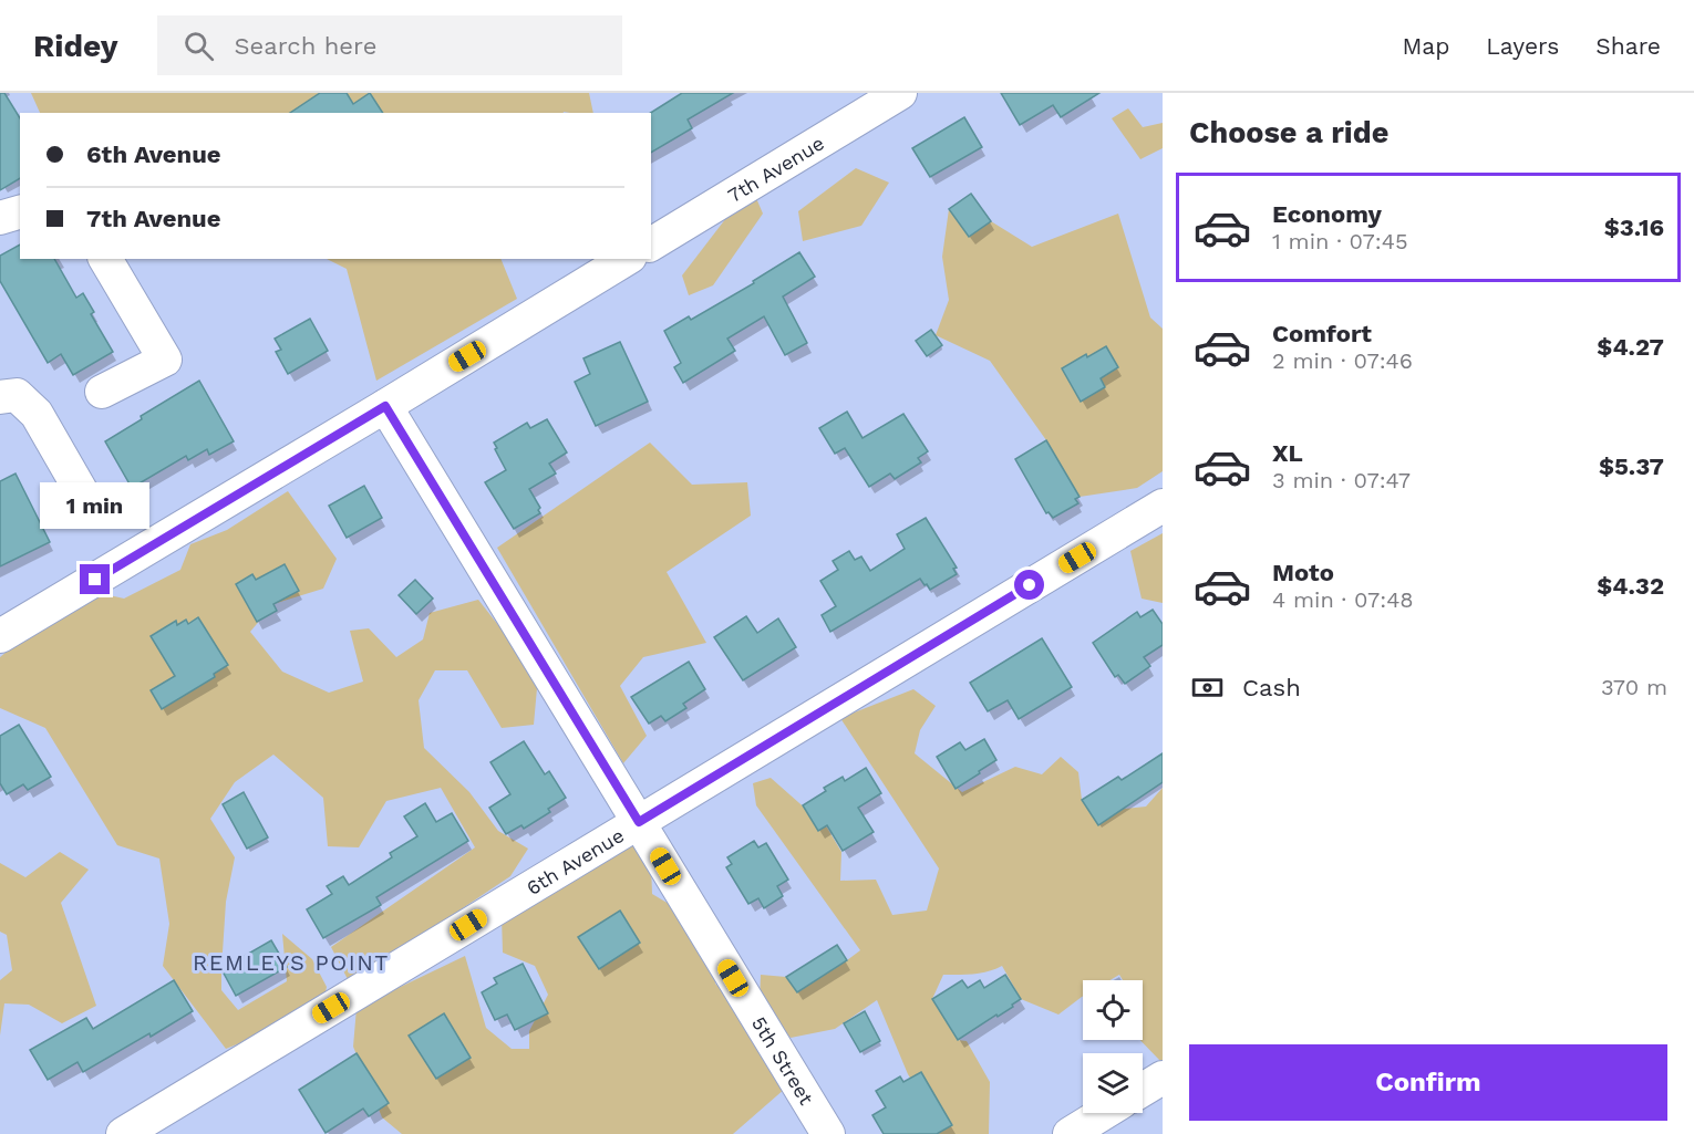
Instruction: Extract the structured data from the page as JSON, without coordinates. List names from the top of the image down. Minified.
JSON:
{"streets":{"street":["7th Avenue","6th Avenue","5th Street"]},"crossings":[["6th Avenue","5th Street"]],"districts":["REMLEYS POINT"],"page":{"header":"Ridey","search":"Search here","nav":["Map","Layers","Share"],"heading":"Choose a ride","banner":["6th Avenue","7th Avenue"],"list":[{"name":"Economy","note":"1 min · 07:45","value":"$3.16"},{"name":"Comfort","note":"2 min · 07:46","value":"$4.27"},{"name":"XL","note":"3 min · 07:47","value":"$5.37"},{"name":"Moto","note":"4 min · 07:48","value":"$4.32"}],"bubble":"1 min","pay":["Cash","370 m"],"buttons":"Confirm"}}
